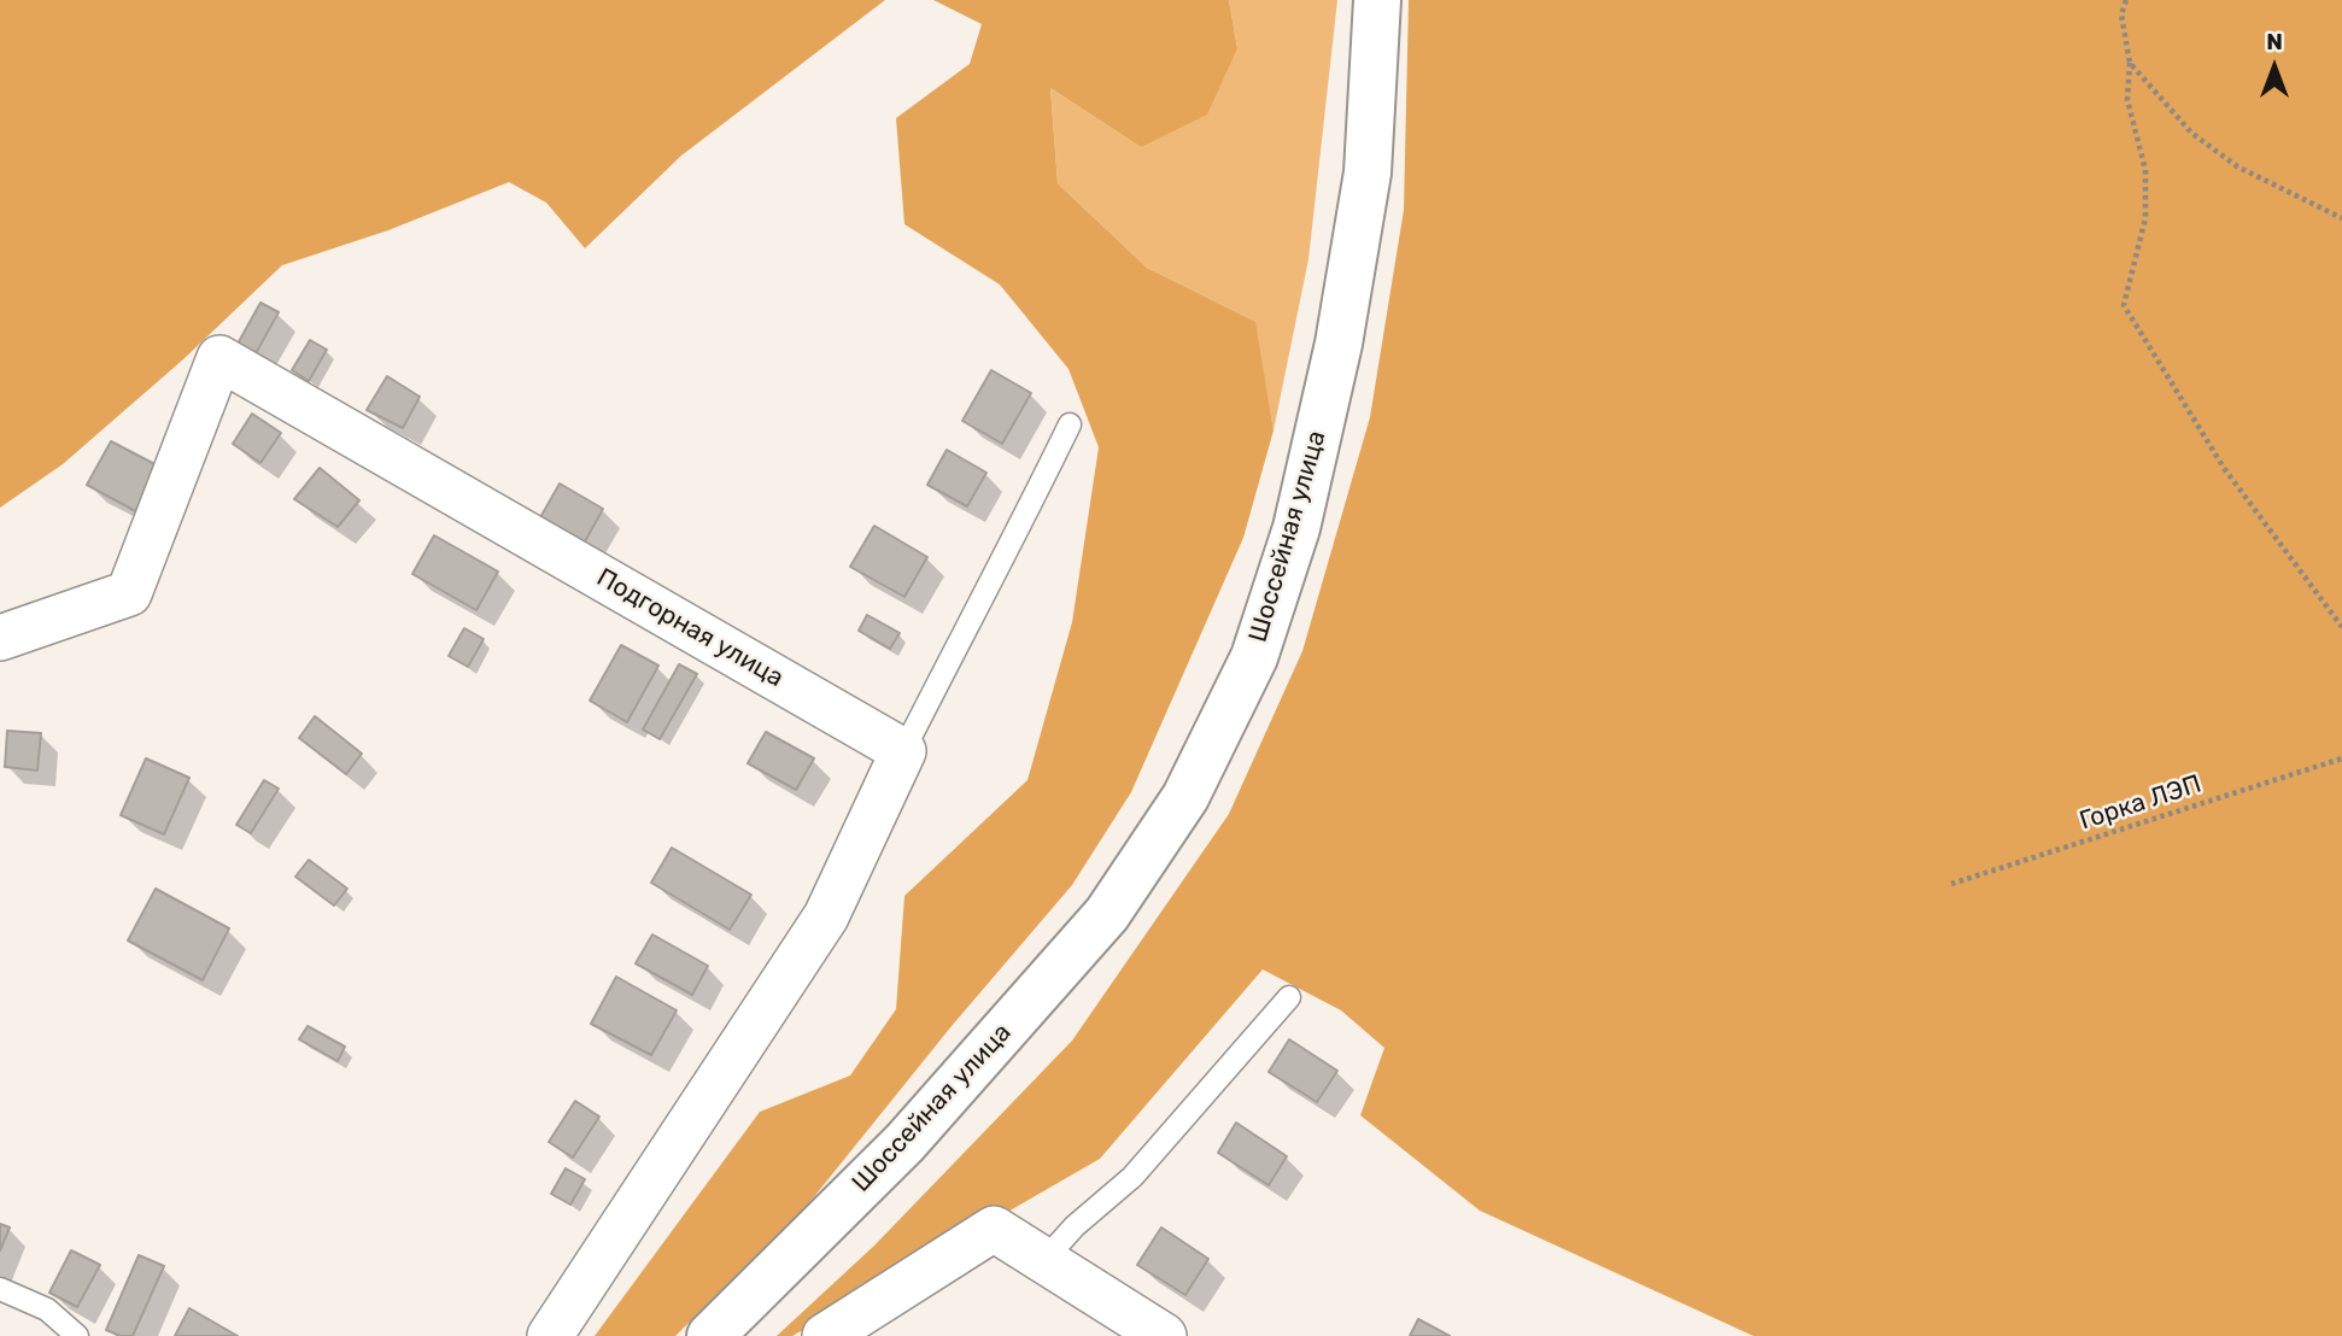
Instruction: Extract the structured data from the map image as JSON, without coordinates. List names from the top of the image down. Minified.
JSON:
{"streets":{"main road":["Шоссейная улица"],"street":["Подгорная улица"],"path":["Горка ЛЭП"]},"north":"top"}
